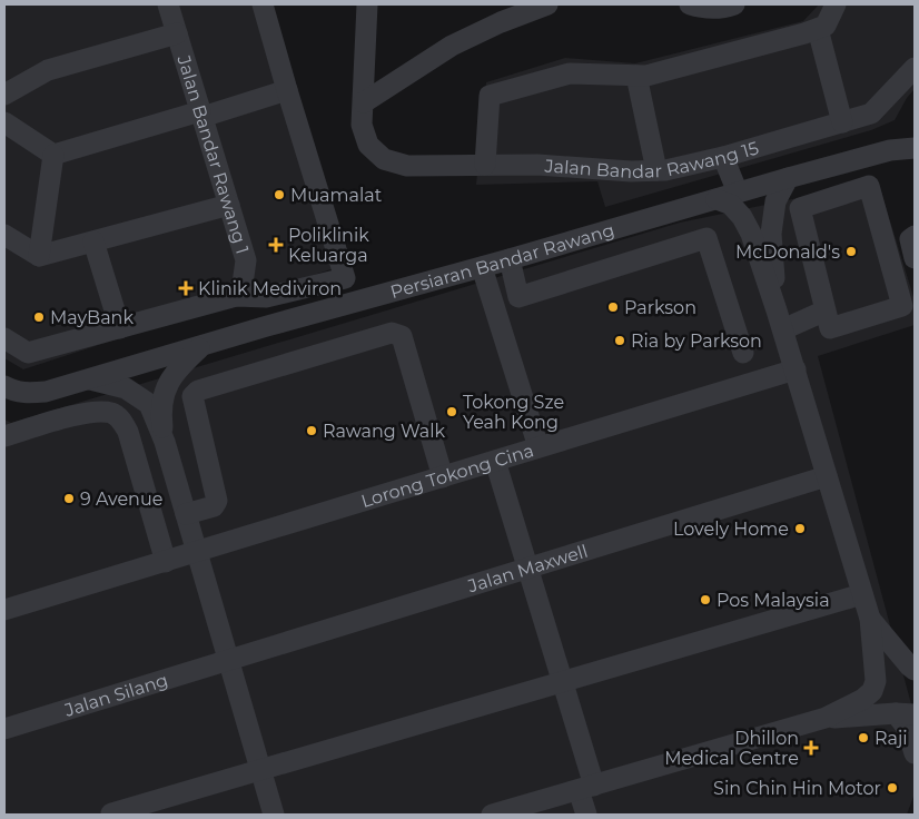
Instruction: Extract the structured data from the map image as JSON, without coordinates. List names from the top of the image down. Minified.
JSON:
{"streets":{"street":["Jalan Bandar Rawang 15","Jalan Bandar Rawang 1","Persiaran Bandar Rawang","Lorong Tokong Cina","Jalan Maxwell","Jalan Silang"]},"crossings":[["Jalan Maxwell","Jalan Silang"]],"places":{"other":["Muamalat","McDonald's","Parkson","MayBank","Ria by Parkson","Tokong Sze Yeah Kong","Rawang Walk","9 Avenue","Lovely Home","Pos Malaysia","Raji","Sin Chin Hin Motor"],"health":["Poliklinik Keluarga","Klinik Mediviron","Dhillon Medical Centre"]}}
